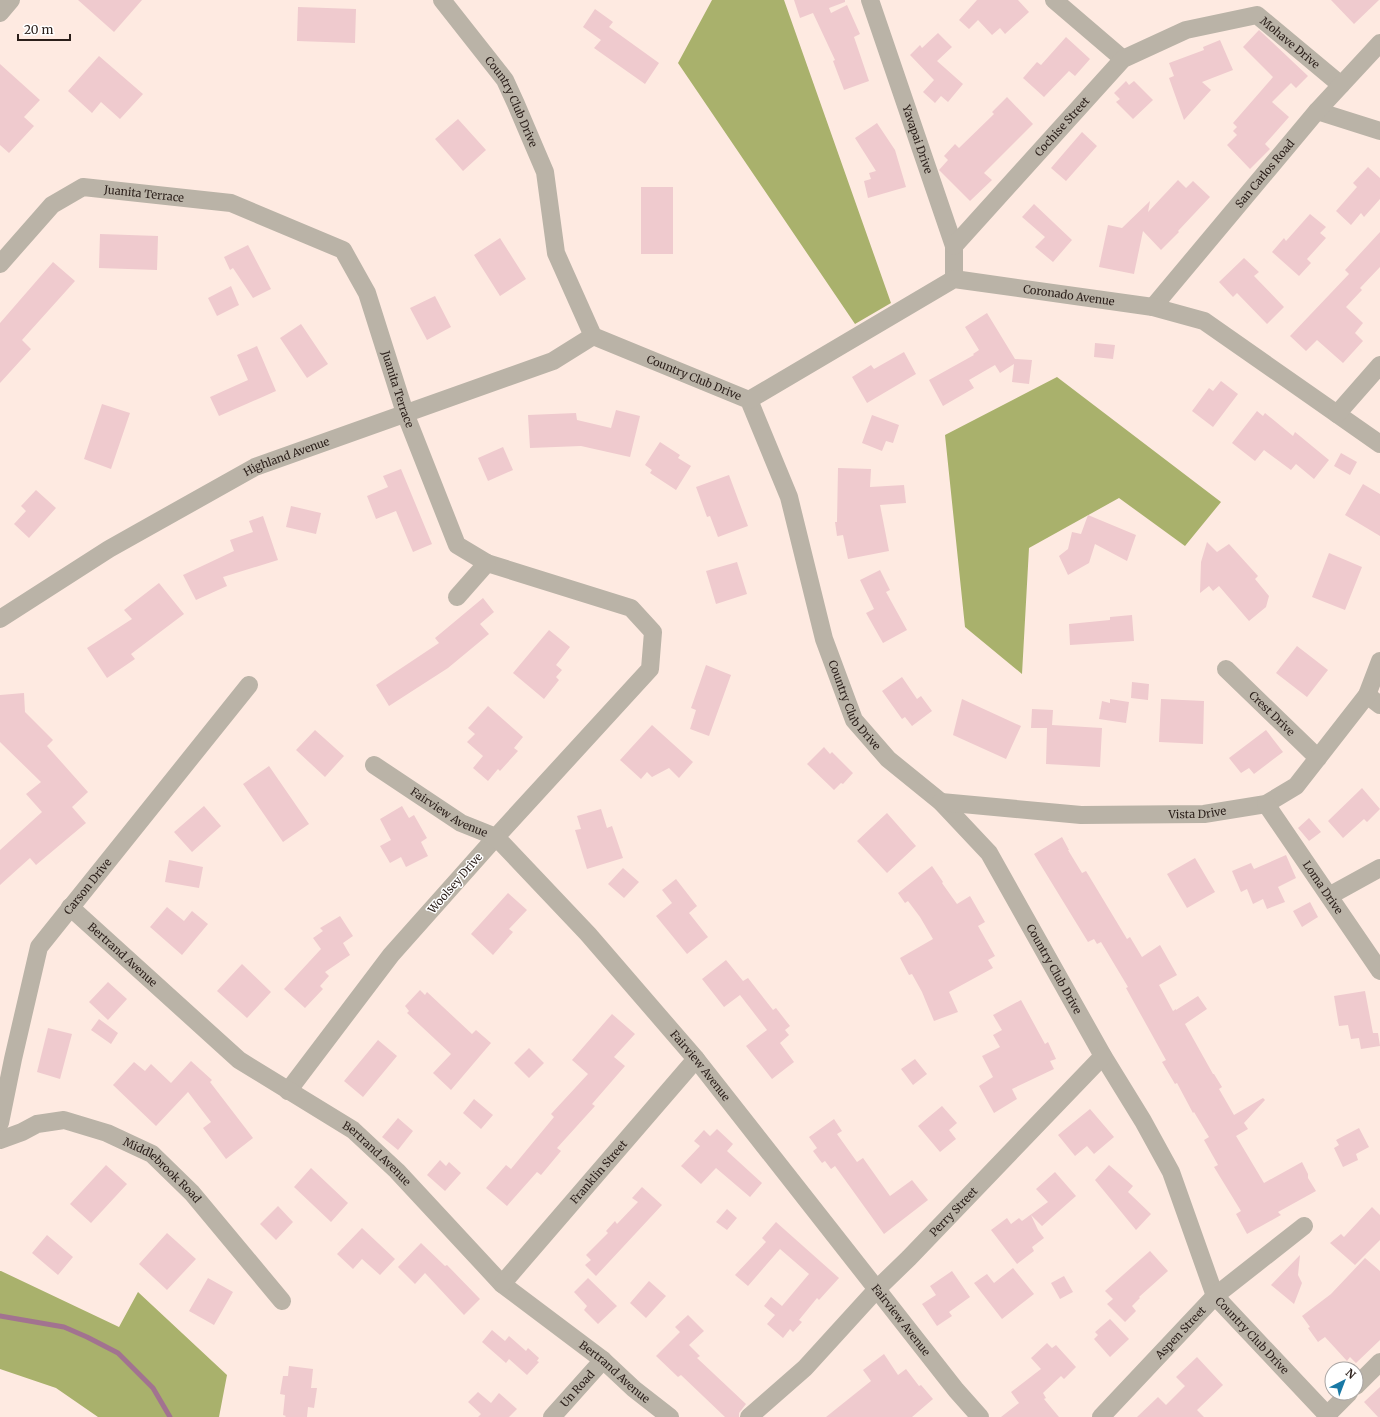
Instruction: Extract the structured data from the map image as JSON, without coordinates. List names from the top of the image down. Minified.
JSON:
{"streets":{"street":["Mohave Drive","Country Club Drive","Cochise Street","Yavapai Drive","San Carlos Road","Juanita Terrace","Coronado Avenue","Highland Avenue","Crest Drive","Fairview Avenue","Vista Drive","Woolsey Drive","Carson Drive","Loma Drive","Bertrand Avenue","Franklin Street","Middlebrook Road","Perry Street","Aspen Street","Un Road"]},"crossings":[["Mohave Drive","Cochise Street"],["Mohave Drive","San Carlos Road"],["Country Club Drive","Highland Avenue"],["Country Club Drive","Vista Drive"],["Country Club Drive","Perry Street"],["Country Club Drive","Aspen Street"],["Cochise Street","Yavapai Drive"],["Yavapai Drive","Coronado Avenue"],["San Carlos Road","Coronado Avenue"],["Juanita Terrace","Highland Avenue"],["Juanita Terrace","Woolsey Drive"],["Crest Drive","Vista Drive"],["Fairview Avenue","Woolsey Drive"],["Fairview Avenue","Franklin Street"],["Fairview Avenue","Perry Street"],["Vista Drive","Loma Drive"],["Woolsey Drive","Bertrand Avenue"],["Carson Drive","Bertrand Avenue"],["Bertrand Avenue","Franklin Street"],["Bertrand Avenue","Un Road"]],"scale_bar":"20 m","north":"top right"}
